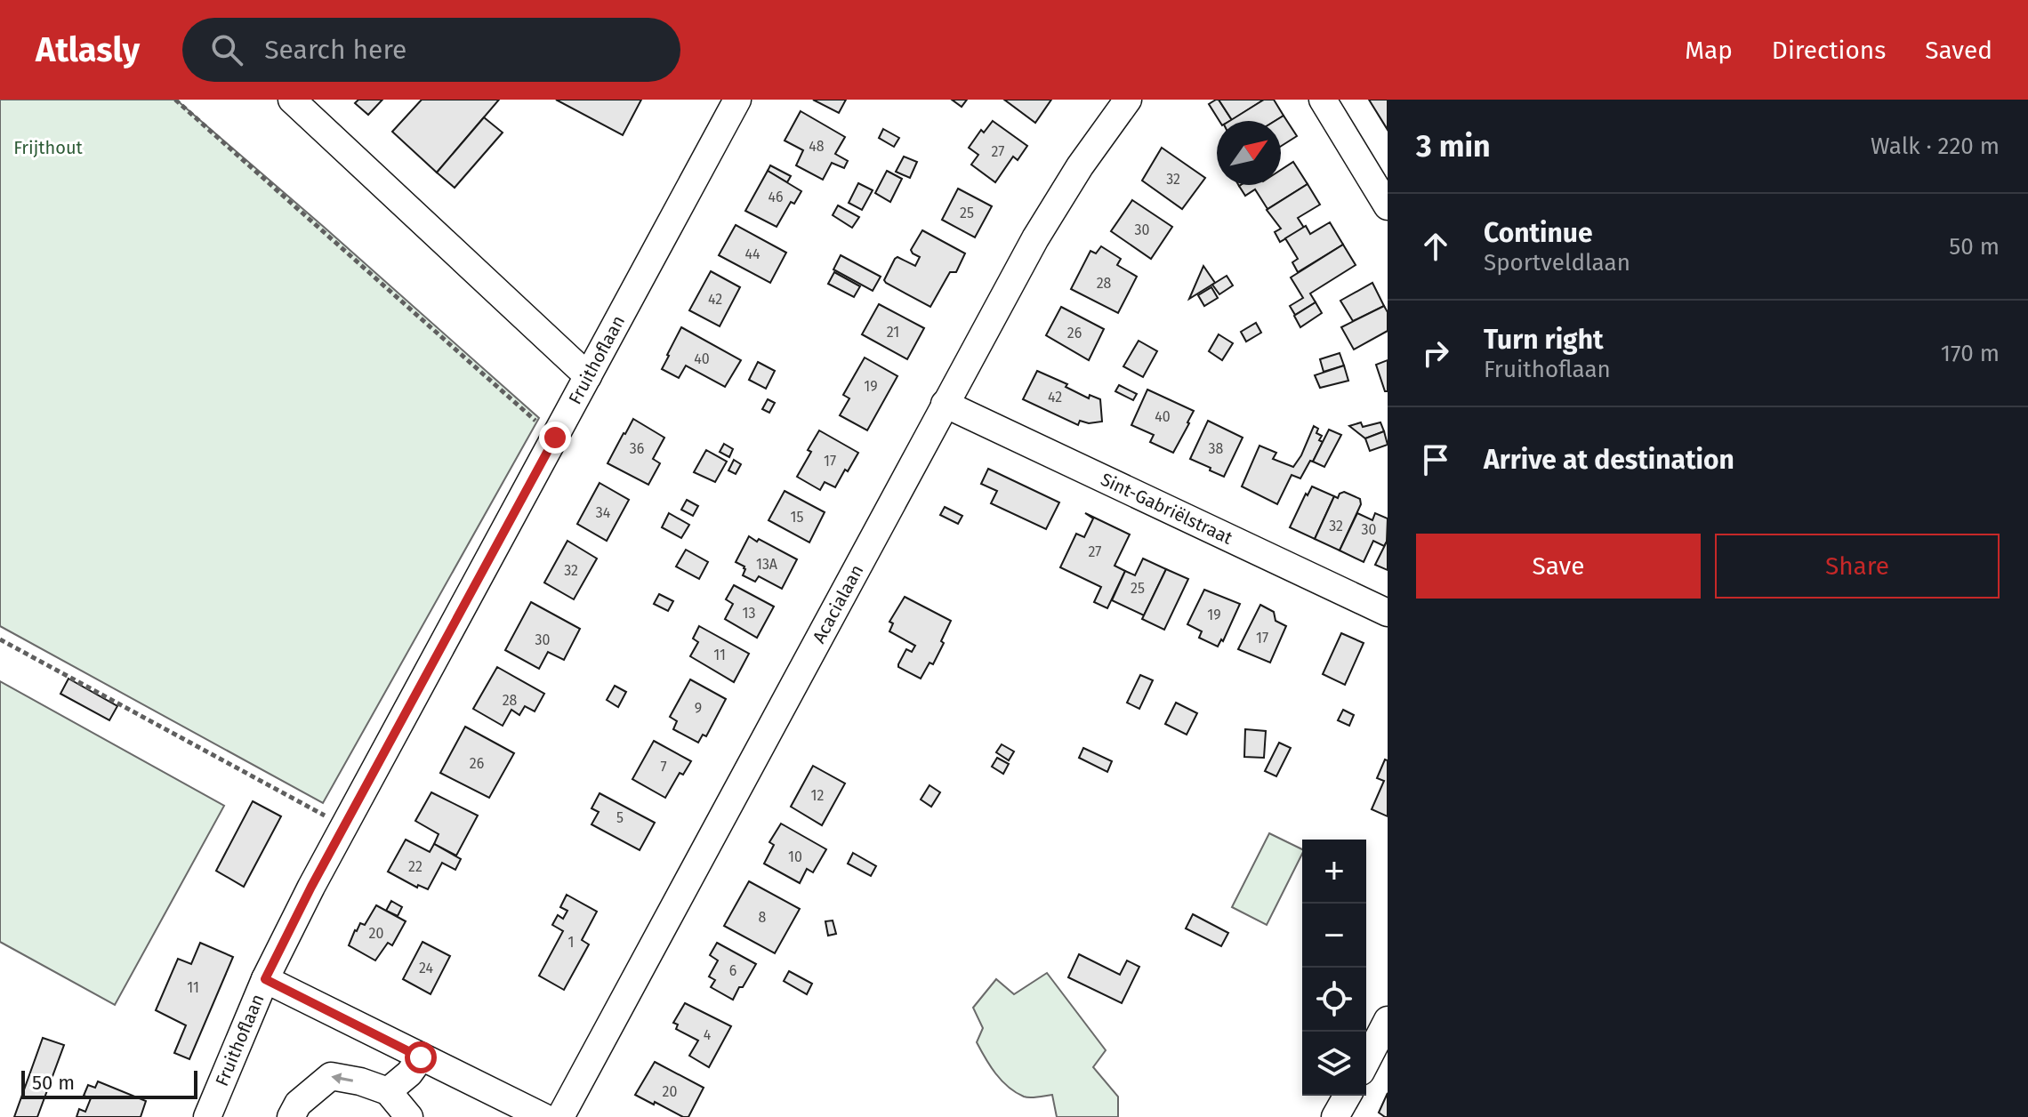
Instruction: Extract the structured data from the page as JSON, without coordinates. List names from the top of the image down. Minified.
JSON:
{"streets":{"street":["Fruithoflaan","Sint-Gabriëlstraat","Acacialaan"]},"crossings":[["Sint-Gabriëlstraat","Acacialaan"]],"parks":["Frijthout"],"house_numbers":["48","27","32","46","25","30","44","28","42","21","26","40","19","42","40","36","38","17","34","15","32","30","27","13A","32","25","13","19","17","30","11","28","9","26","7","12","5","10","22","8","20","1","24","6","11","4","20"],"scale_bar":"50 m","north":"top right","page":{"header":"Atlasly","search":"Search here","nav":["Map","Directions","Saved"],"heading":["3 min","Walk · 220 m"],"list":[["Continue","Sportveldlaan","50 m"],["Turn right","Fruithoflaan","170 m"],"Arrive at destination"],"buttons":["Save","Share"],"map_buttons":["+","−"],"scale":"50 m"}}
